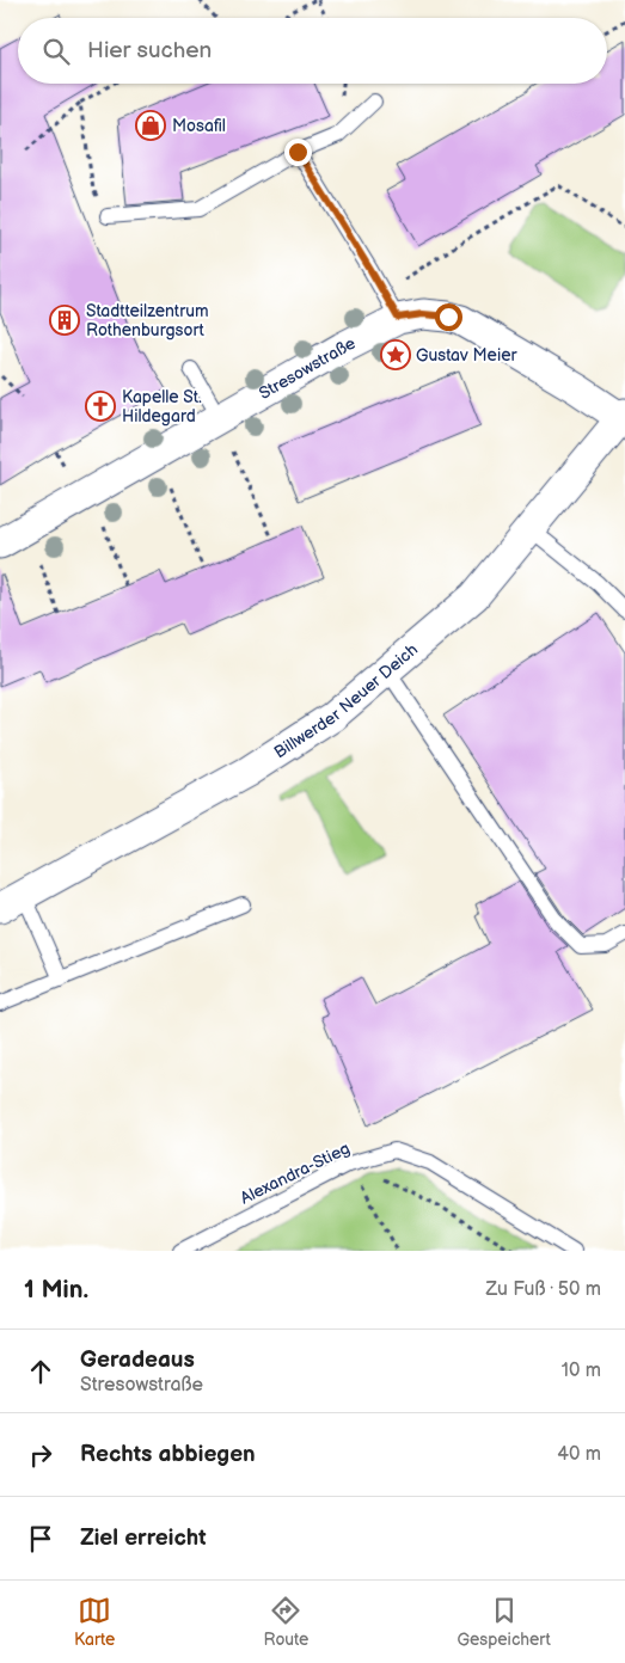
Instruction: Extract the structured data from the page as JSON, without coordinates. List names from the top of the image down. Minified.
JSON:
{"streets":{"street":["Stresowstraße","Billwerder Neuer Deich"],"lane":["Alexandra-Stieg"]},"crossings":[["Stresowstraße","Billwerder Neuer Deich"]],"places":{"shop":["Mosafil"],"building":["Stadtteilzentrum Rothenburgsort"],"place":["Gustav Meier"],"church":["Kapelle St. Hildegard"]},"page":{"search":"Hier suchen","heading":["1 Min.","Zu Fuß · 50 m"],"list":[["Geradeaus","Stresowstraße","10 m"],["Rechts abbiegen","40 m"],"Ziel erreicht"],"nav":["Karte","Route","Gespeichert"]}}
